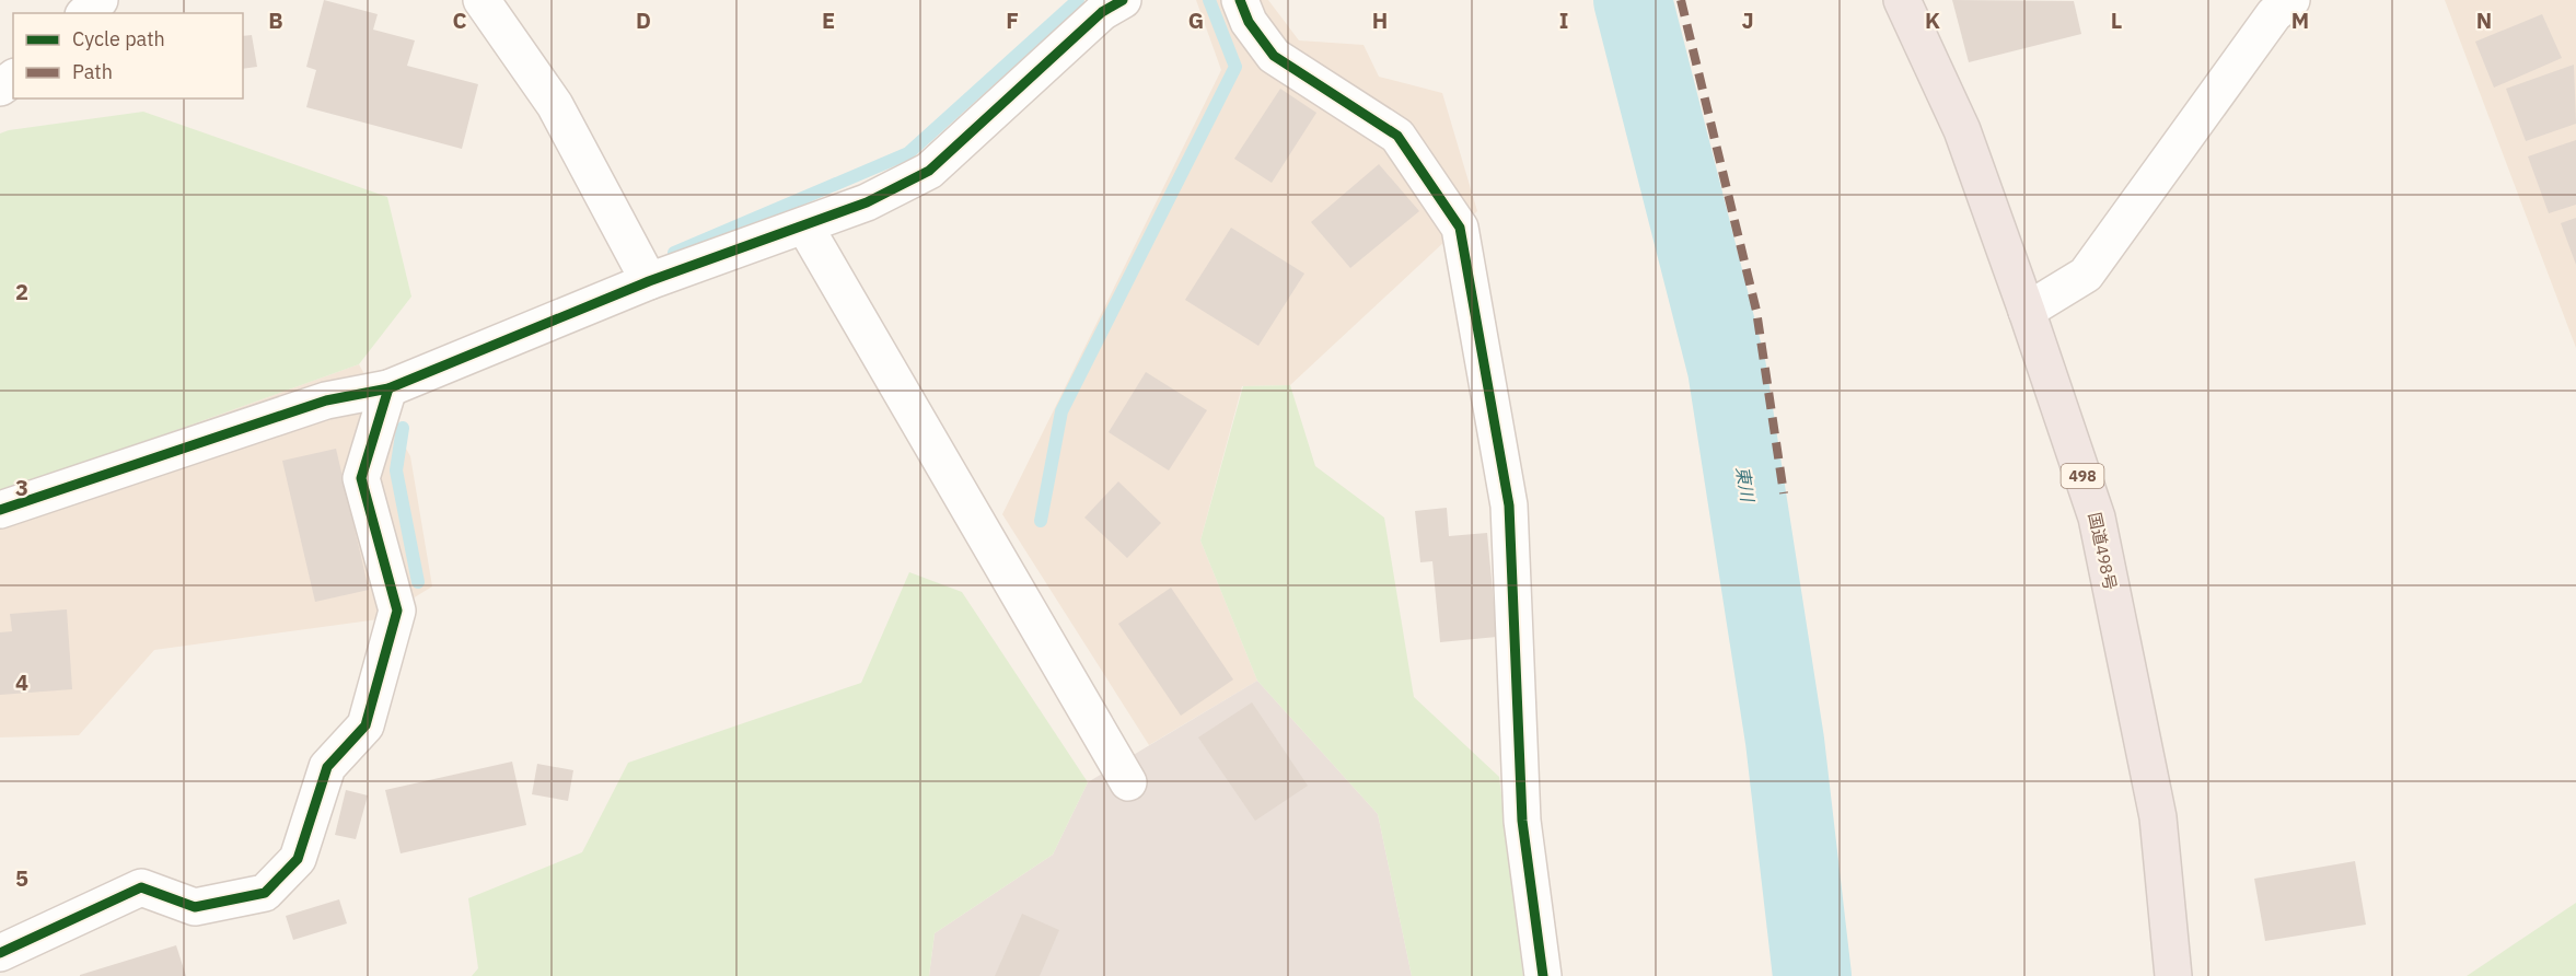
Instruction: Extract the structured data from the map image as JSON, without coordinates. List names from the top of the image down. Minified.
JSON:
{"streets":{"highway":["498","国道498号"]},"water":["東川"],"legend":["Cycle path","Path"],"grid":{"columns":["B","C","D","E","F","G","H","I","J","K","L","M","N"],"rows":["2","3","4","5"]}}
